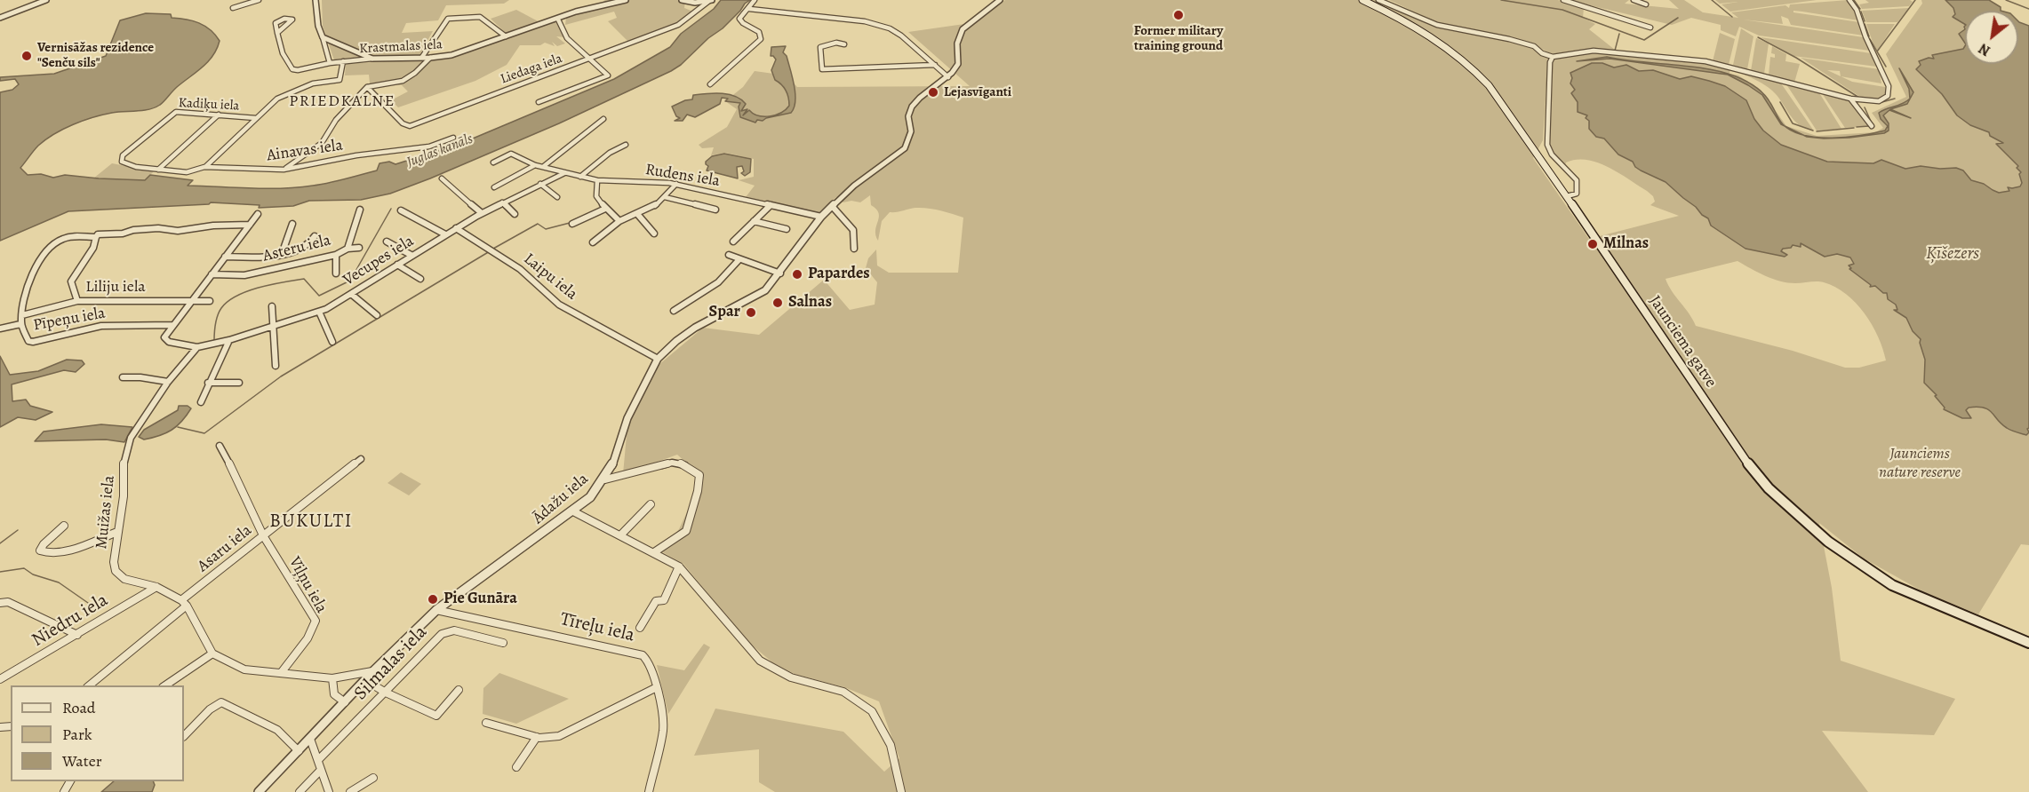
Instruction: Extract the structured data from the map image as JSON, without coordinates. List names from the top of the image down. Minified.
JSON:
{"streets":{"main road":["Jaunciema gatve"],"street":["Krastmalas iela","Liedaga iela","Kadiķu iela","Ainavas iela","Rudens iela","Asteru iela","Vecupes iela","Laipu iela","Liliju iela","Pīpeņu iela","Ādažu iela","Muižas iela","Asaru iela","Viļņu iela","Niedru iela","Tīreļu iela","Silmalas iela"]},"crossings":[["Kadiķu iela","Ainavas iela"],["Rudens iela","Vecupes iela"],["Rudens iela","Ādažu iela"],["Vecupes iela","Laipu iela"],["Vecupes iela","Muižas iela"],["Laipu iela","Ādažu iela"],["Liliju iela","Pīpeņu iela"],["Ādažu iela","Tīreļu iela"],["Muižas iela","Asaru iela"],["Muižas iela","Niedru iela"],["Asaru iela","Viļņu iela"]],"districts":["PRIEDKALNE","BUKULTI"],"water":["Juglas kanāls","Ķīšezers"],"parks":["Jaunciems nature reserve"],"places":["Former military training ground","Vernisāžas rezidence \"Senču sils\"","Lejasvīganti","Milnas","Papardes","Salnas","Spar","Pie Gunāra"],"legend":["Road","Park","Water"],"north":"bottom left"}
